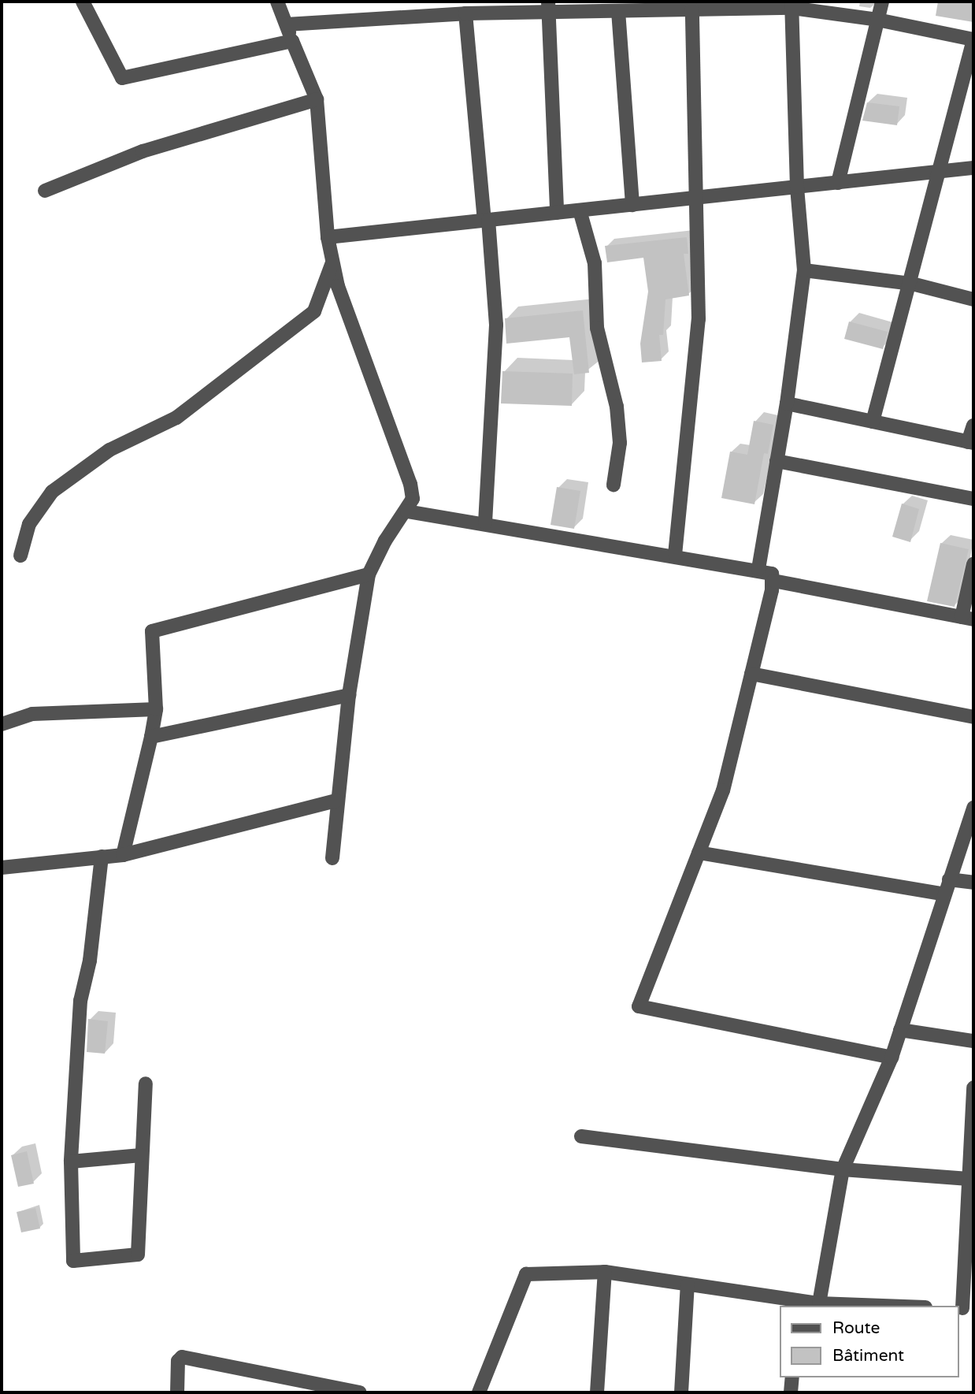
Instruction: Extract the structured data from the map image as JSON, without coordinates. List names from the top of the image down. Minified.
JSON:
{"legend":["Route","Bâtiment"]}
